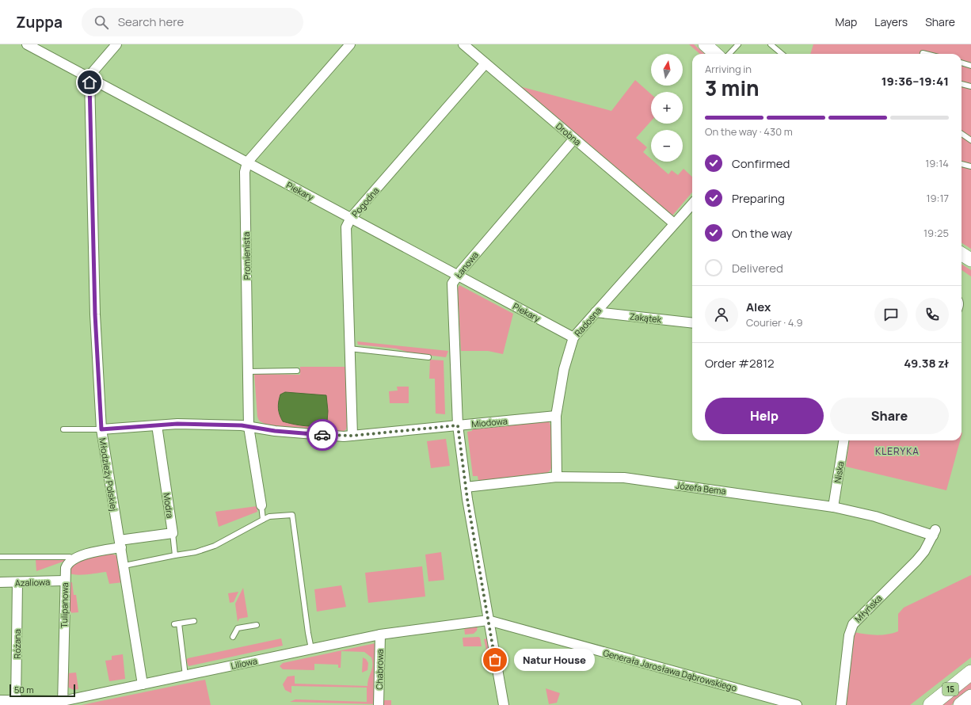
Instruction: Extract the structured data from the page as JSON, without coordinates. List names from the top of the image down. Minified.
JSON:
{"streets":{"main road":["15"],"street":["Drobna","Piekary","Pogodna","Promienista","Łanowa","Zakątek","Radosna","Miodowa","Niska","Młodzieży Polskiej","Józefa Bema","Modra","Azaliowa","Tulipanowa","Młyńska","Różana","Liliowa","Chabrowa","Generała Jarosława Dąbrowskiego"]},"crossings":[["Drobna","Pogodna"],["Drobna","Łanowa"],["Drobna","Radosna"],["Piekary","Pogodna"],["Piekary","Promienista"],["Piekary","Łanowa"],["Piekary","Radosna"],["Piekary","Młodzieży Polskiej"],["Pogodna","Miodowa"],["Promienista","Miodowa"],["Łanowa","Miodowa"],["Łanowa","Józefa Bema"],["Łanowa","Liliowa"],["Łanowa","Generała Jarosława Dąbrowskiego"],["Zakątek","Radosna"],["Radosna","Miodowa"],["Radosna","Józefa Bema"],["Miodowa","Młodzieży Polskiej"],["Miodowa","Modra"],["Niska","Józefa Bema"],["Młodzieży Polskiej","Liliowa"],["Józefa Bema","Młyńska"],["Azaliowa","Tulipanowa"],["Azaliowa","Różana"],["Tulipanowa","Liliowa"],["Różana","Liliowa"],["Liliowa","Chabrowa"],["Liliowa","Generała Jarosława Dąbrowskiego"]],"districts":["KLERYKA"],"places":["Natur House"],"scale_bar":"50 m","north":"top","page":{"header":"Zuppa","search":"Search here","nav":["Map","Layers","Share"],"map_buttons":["+","−"],"heading":["3 min","Arriving in","19:36–19:41"],"panel":["Alex","Courier · 4.9","Order #2812","49.38 zł"],"bar":"On the way · 430 m","list":[["Confirmed","19:14"],["Preparing","19:17"],["On the way","19:25"],"Delivered"],"buttons":["Help","Share"],"bubble":"Natur House","scale":"50 m"}}
